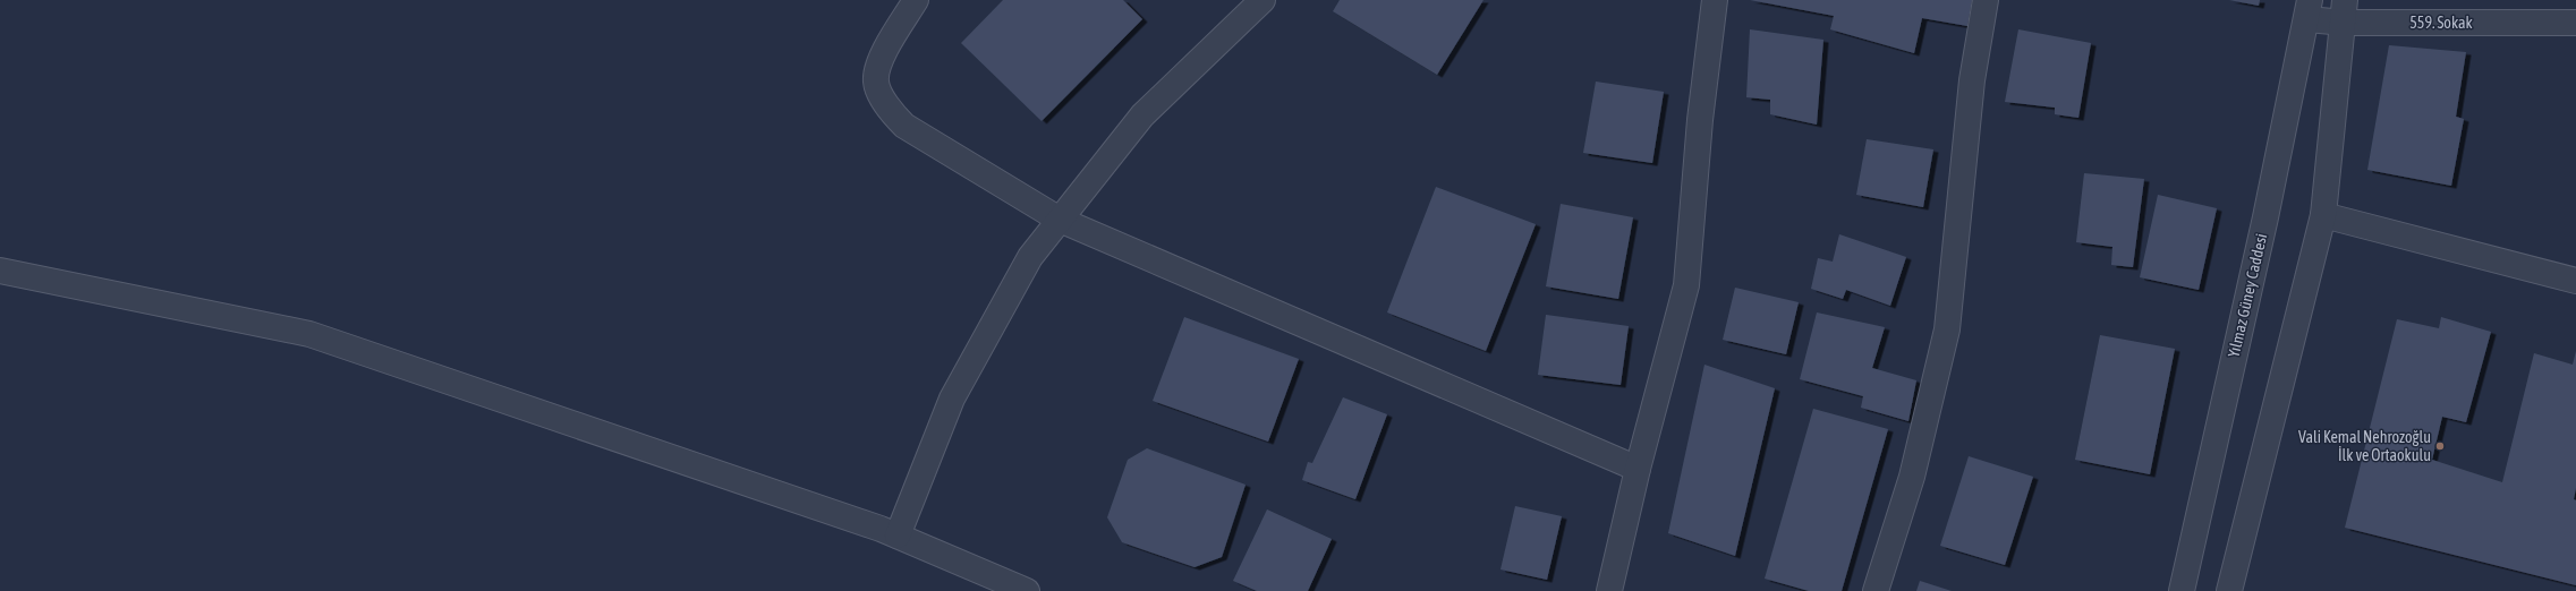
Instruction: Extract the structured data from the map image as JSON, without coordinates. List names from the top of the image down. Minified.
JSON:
{"streets":{"street":["559. Sokak","Yılmaz Güney Caddesi"]},"crossings":[["559. Sokak","Yılmaz Güney Caddesi"]],"places":["Vali Kemal Nehrozoğlu İlk ve Ortaokulu"]}
